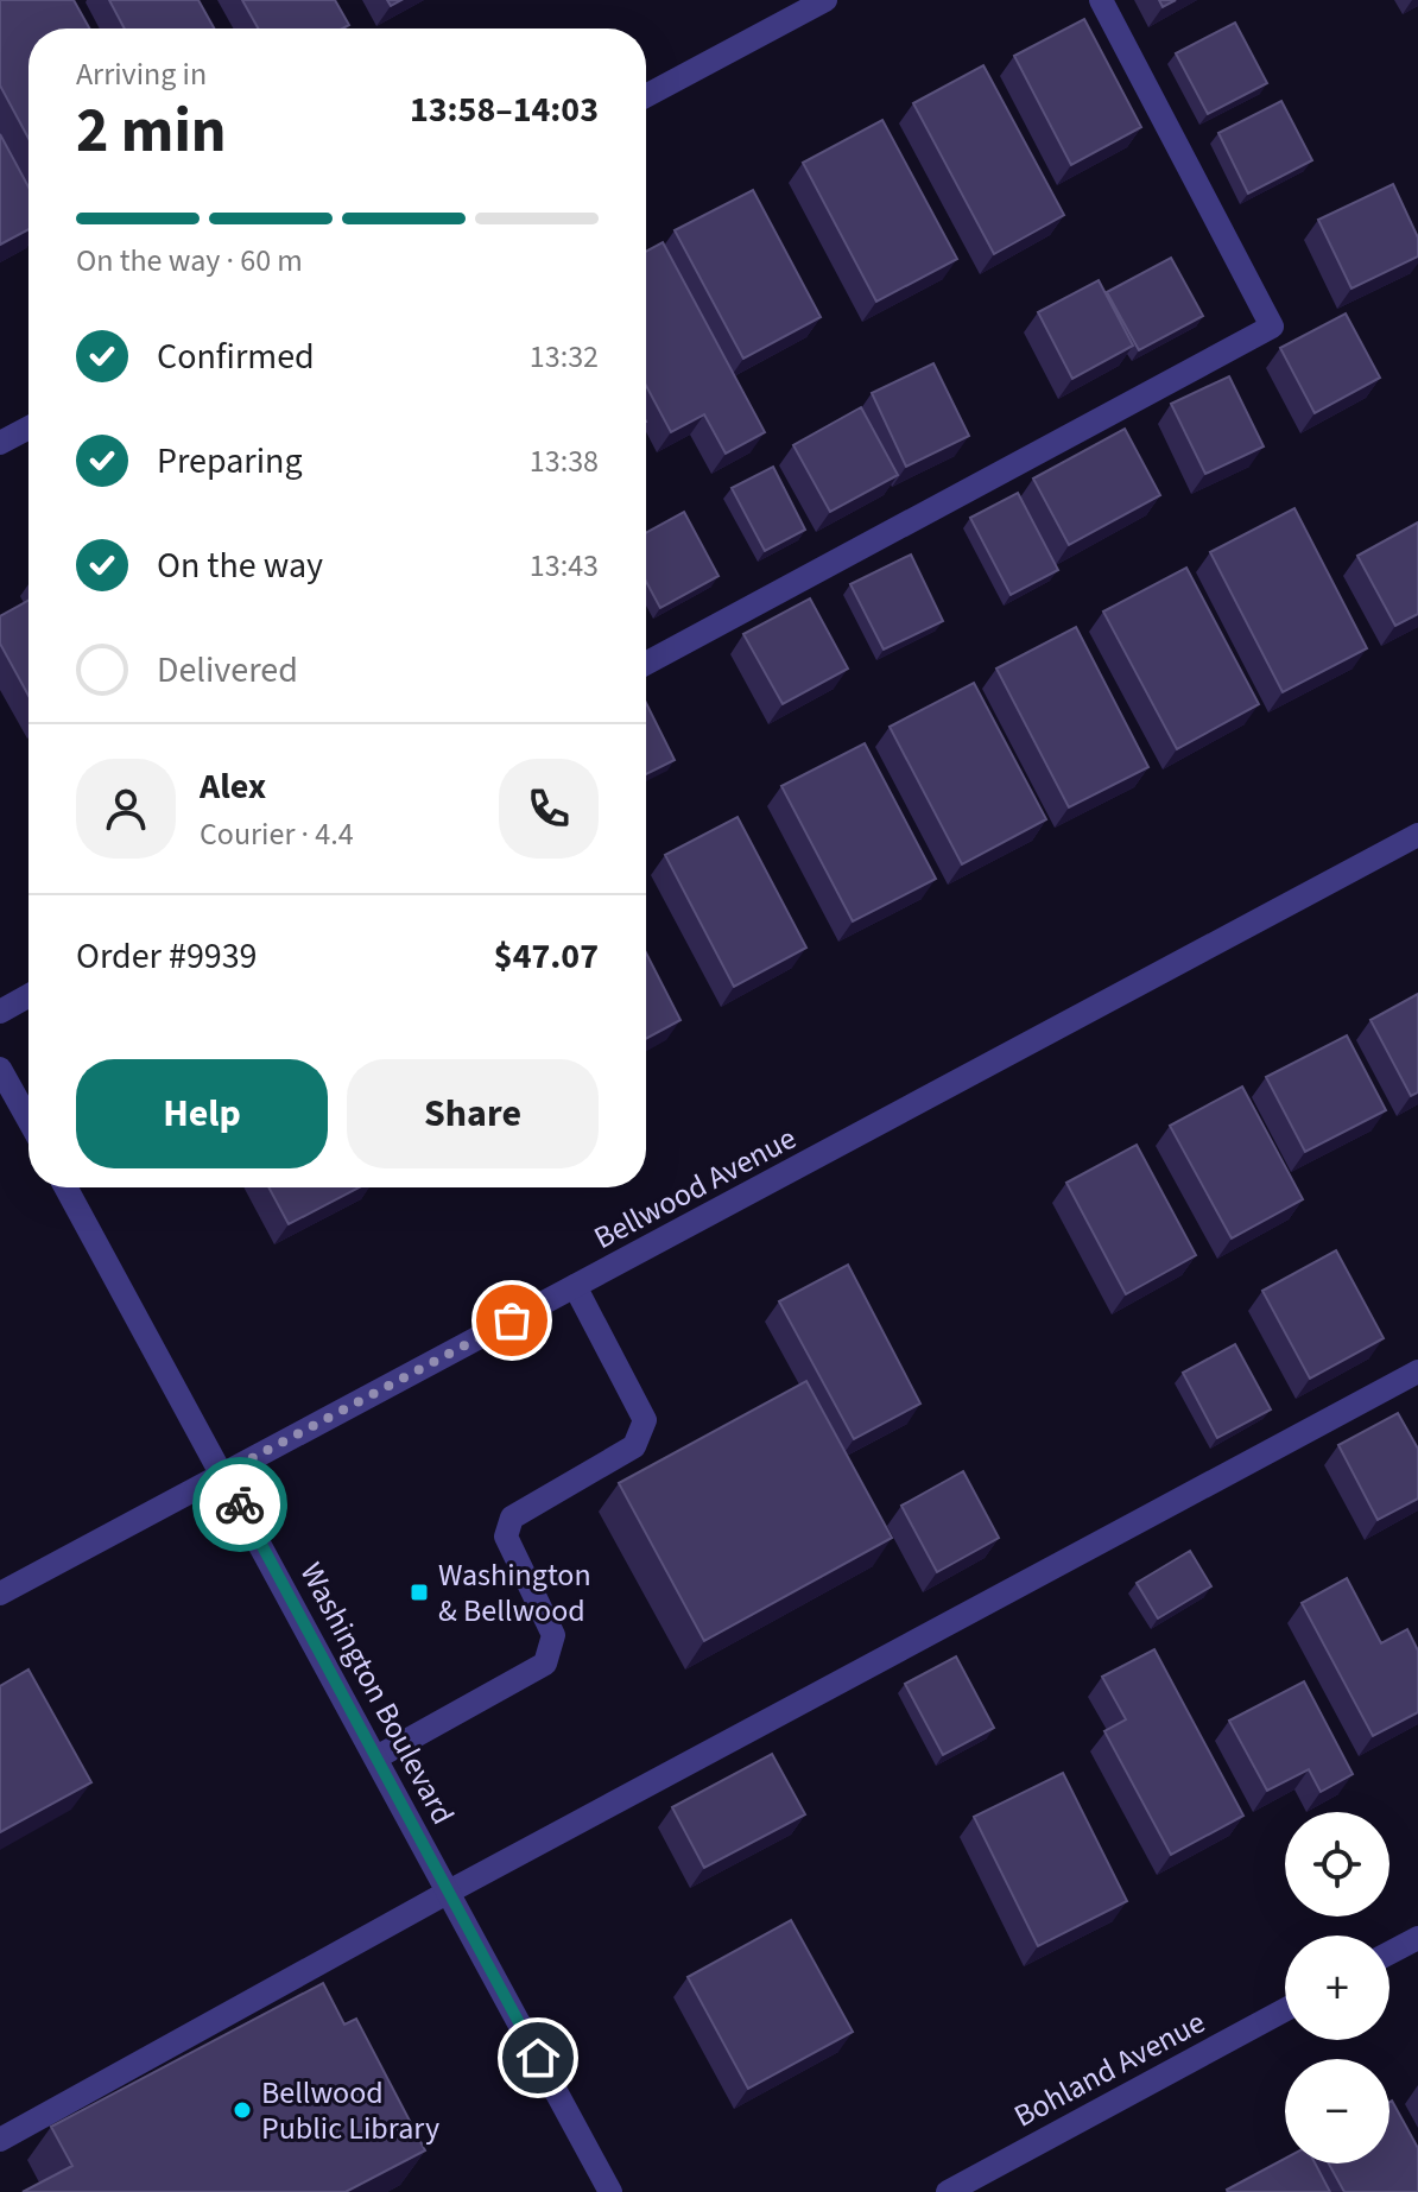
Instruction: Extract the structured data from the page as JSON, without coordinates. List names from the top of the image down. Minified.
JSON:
{"streets":{"street":["Bellwood Avenue","Washington Boulevard","Bohland Avenue"]},"crossings":[["Bellwood Avenue","Washington Boulevard"]],"places":{"transit":["Washington & Bellwood"],"other":["Bellwood Public Library"]},"page":{"heading":["2 min","Arriving in","13:58–14:03"],"panel":["Alex","Courier · 4.4","Order #9939","$47.07"],"bar":"On the way · 60 m","list":[["Confirmed","13:32"],["Preparing","13:38"],["On the way","13:43"],"Delivered"],"buttons":["Help","Share"],"map_buttons":["+","−"]}}
